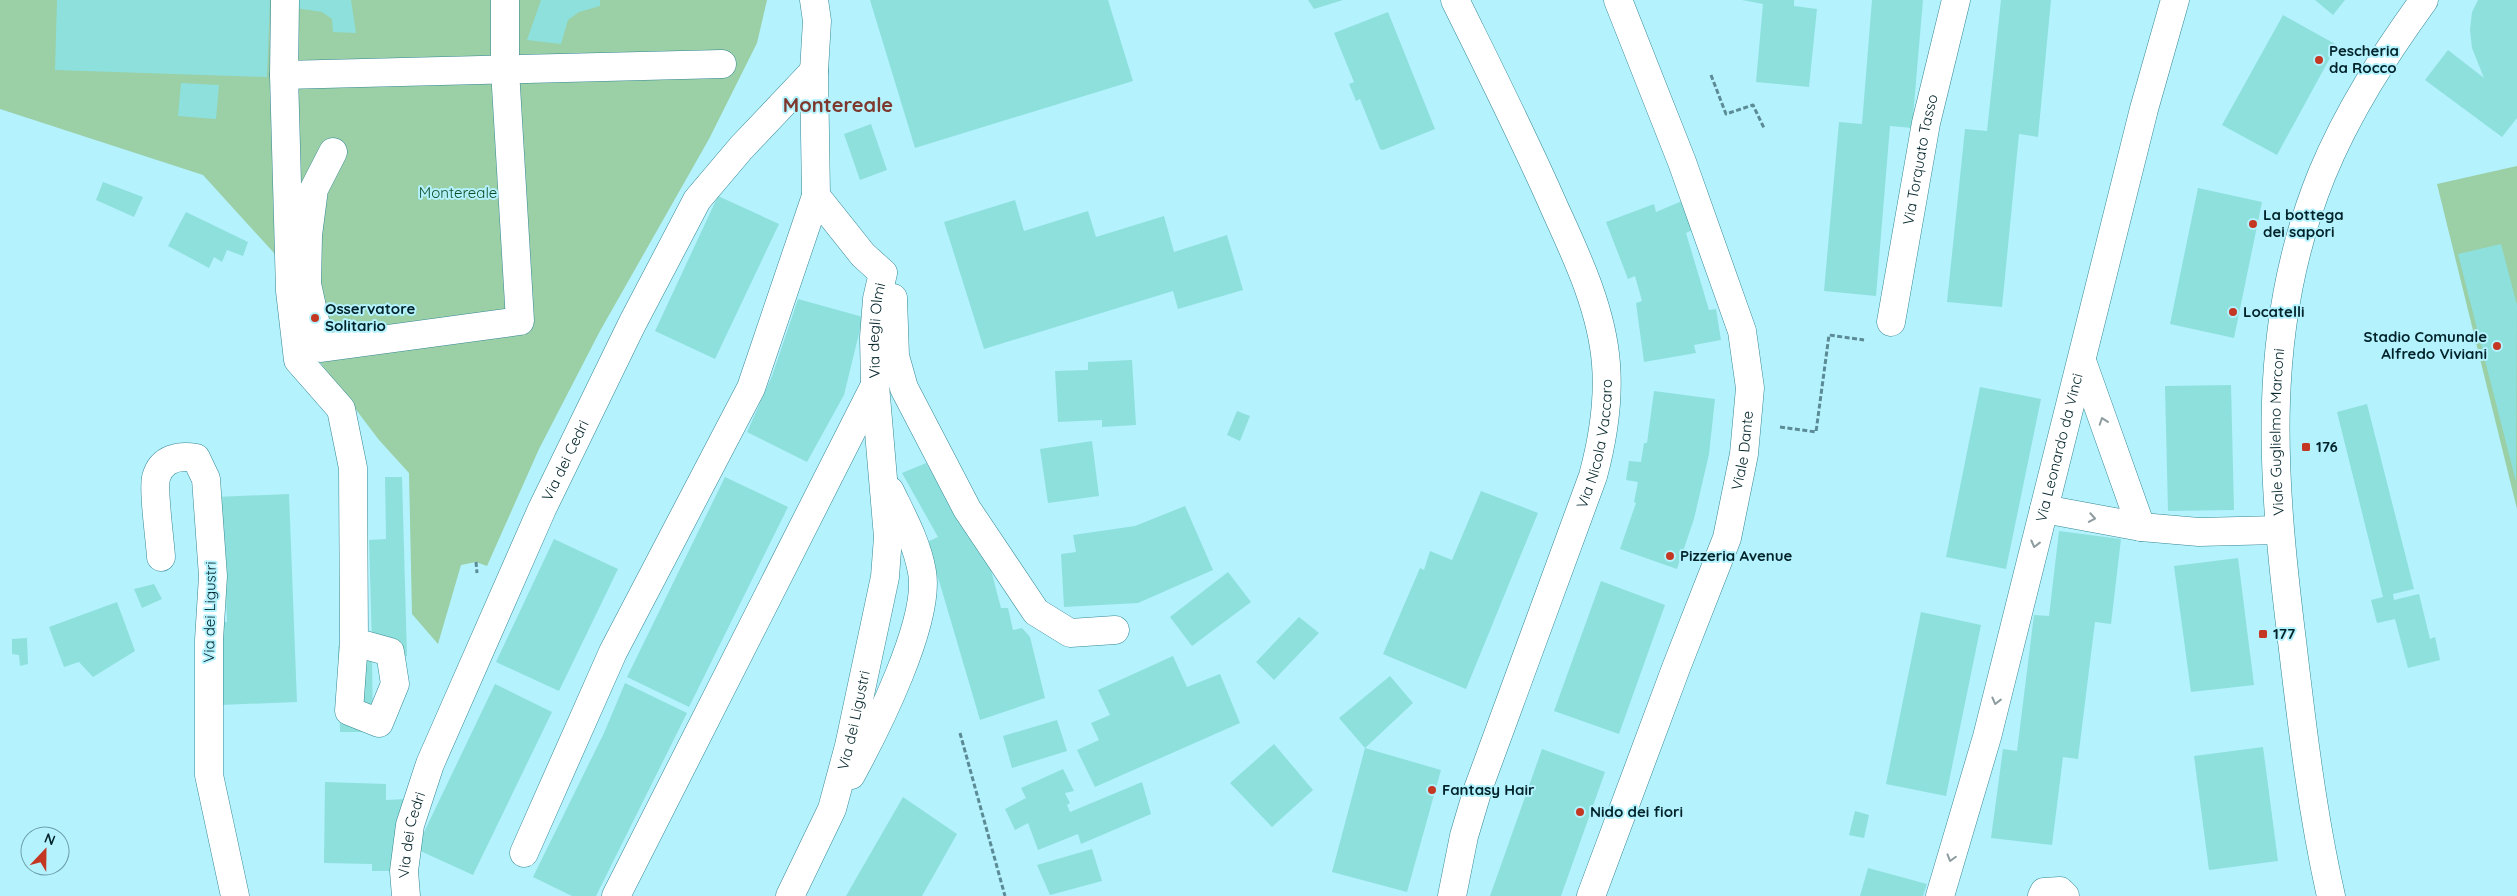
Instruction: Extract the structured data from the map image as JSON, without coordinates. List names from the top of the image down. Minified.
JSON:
{"streets":{"street":["Via Torquato Tasso","Via degli Olmi","Viale Guglielmo Marconi","Via Nicola Vaccaro","Viale Dante","Via Leonardo da Vinci","Via dei Cedri","Via dei Ligustri"]},"crossings":[["Via degli Olmi","Via dei Ligustri"]],"one_way":["Via Leonardo da Vinci"],"districts":["Montereale"],"parks":["Montereale"],"places":{"other":["Pescheria da Rocco","La bottega dei sapori","Locatelli","Osservatore Solitario","Stadio Comunale Alfredo Viviani","Pizzeria Avenue","Fantasy Hair","Nido dei fiori"],"transit":["176","177"]},"north":"top"}
